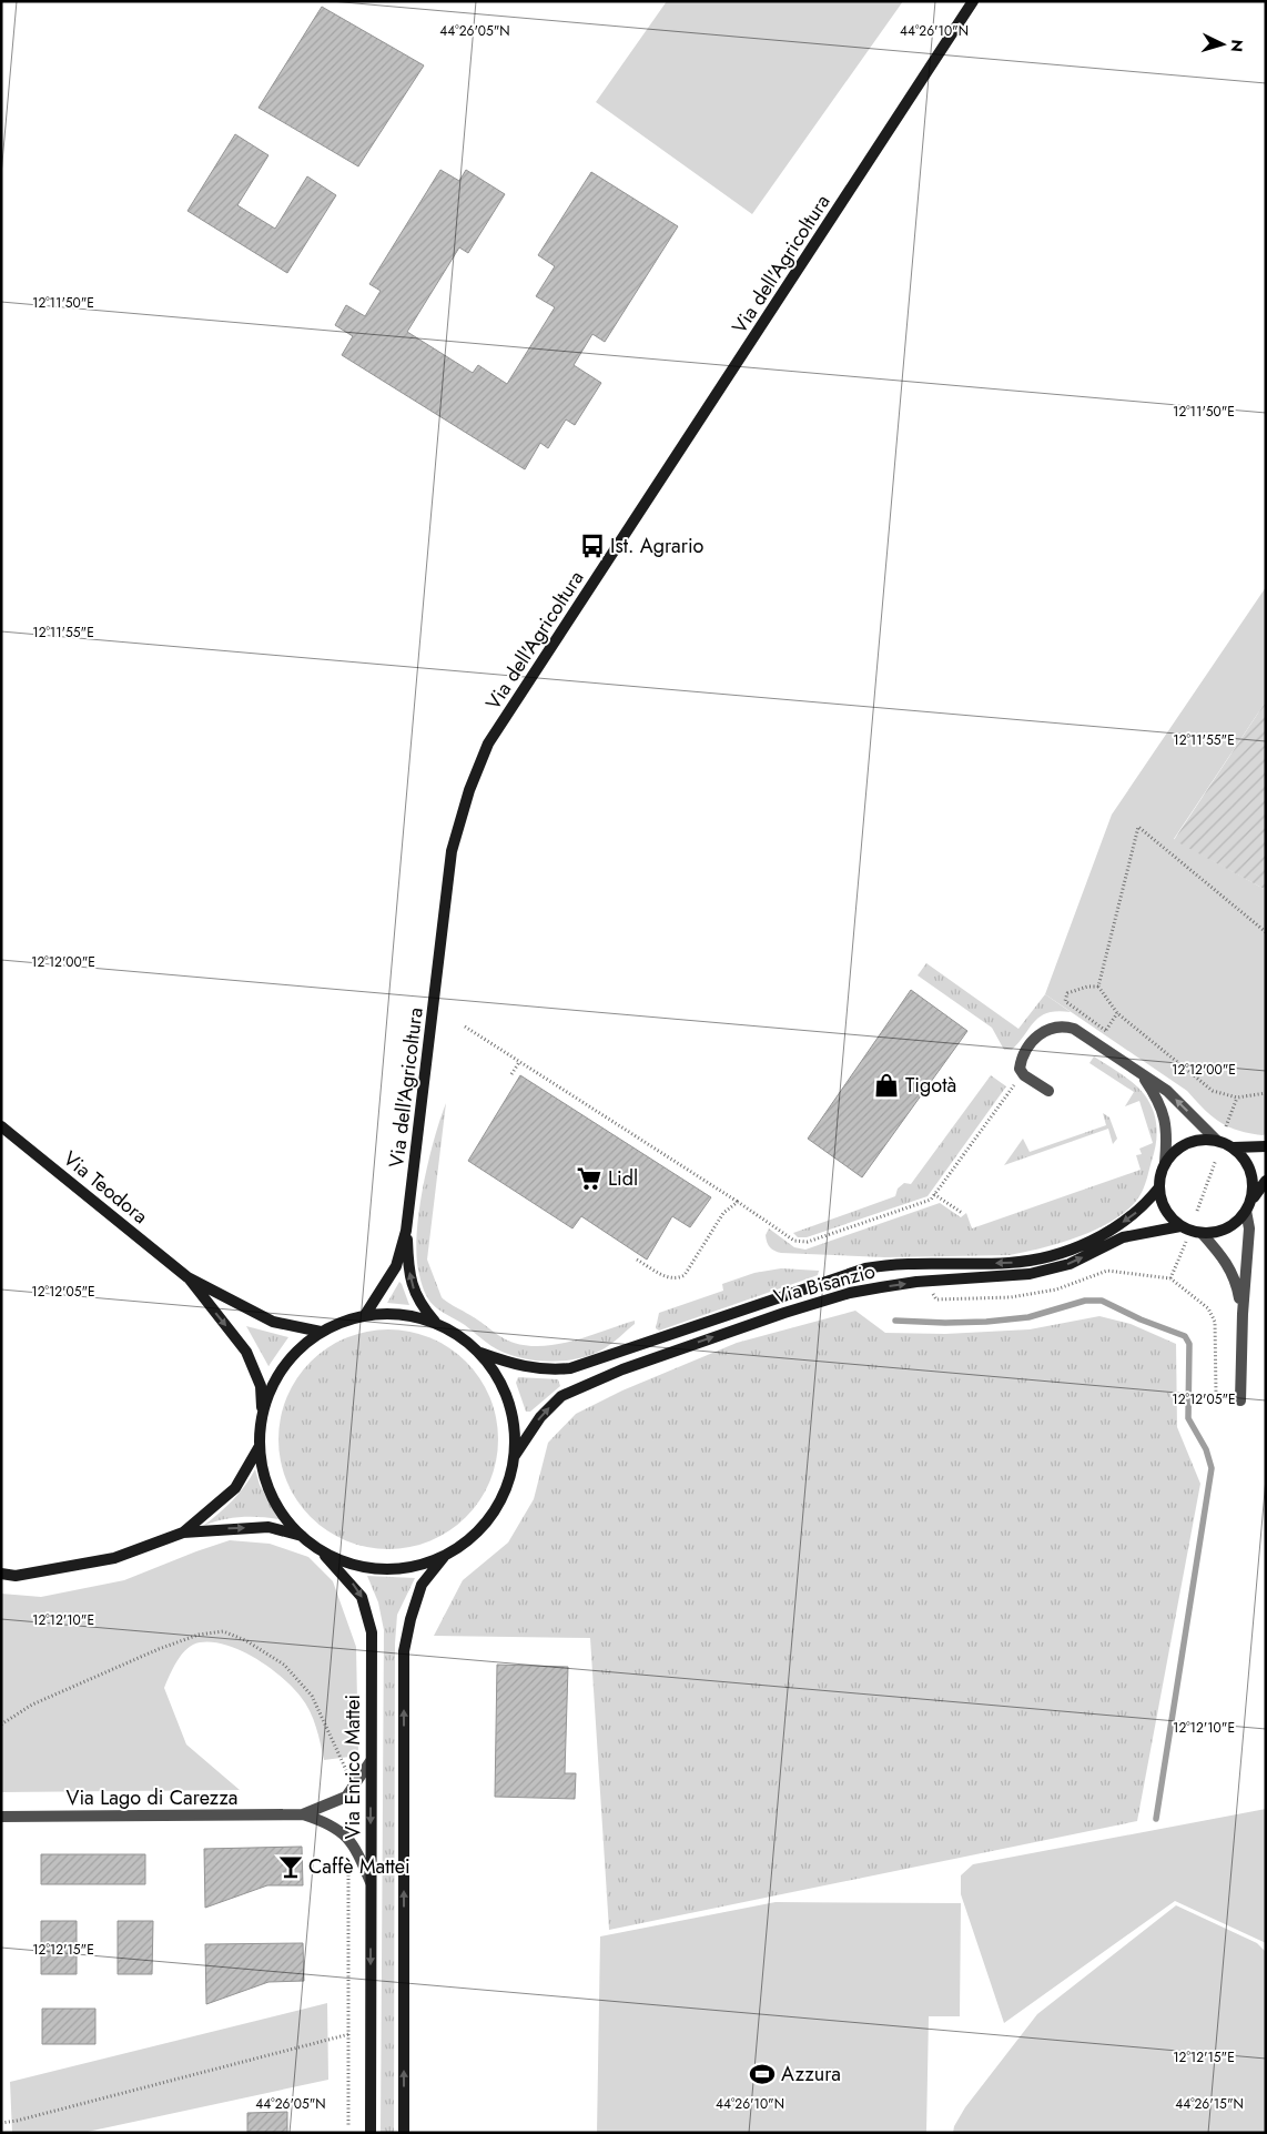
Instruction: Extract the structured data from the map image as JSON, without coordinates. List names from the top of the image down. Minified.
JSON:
{"streets":{"main road":["Via dell'Agricoltura","Via Teodora","Via Bisanzio","Via Enrico Mattei"],"street":["Via Lago di Carezza"]},"crossings":[["Via Enrico Mattei","Via Lago di Carezza"]],"places":{"bus stop":["Ist. Agrario"],"shop":["Tigotà"],"supermarket":["Lidl"],"bar":["Caffè Mattei"],"sports":["Azzura"]},"north":"right","coordinates":["44°26'05\"N","44°26'10\"N","12°11'50\"E","12°11'55\"E","12°12'00\"E","12°12'05\"E","12°12'10\"E","12°12'15\"E","44°26'15\"N"]}
